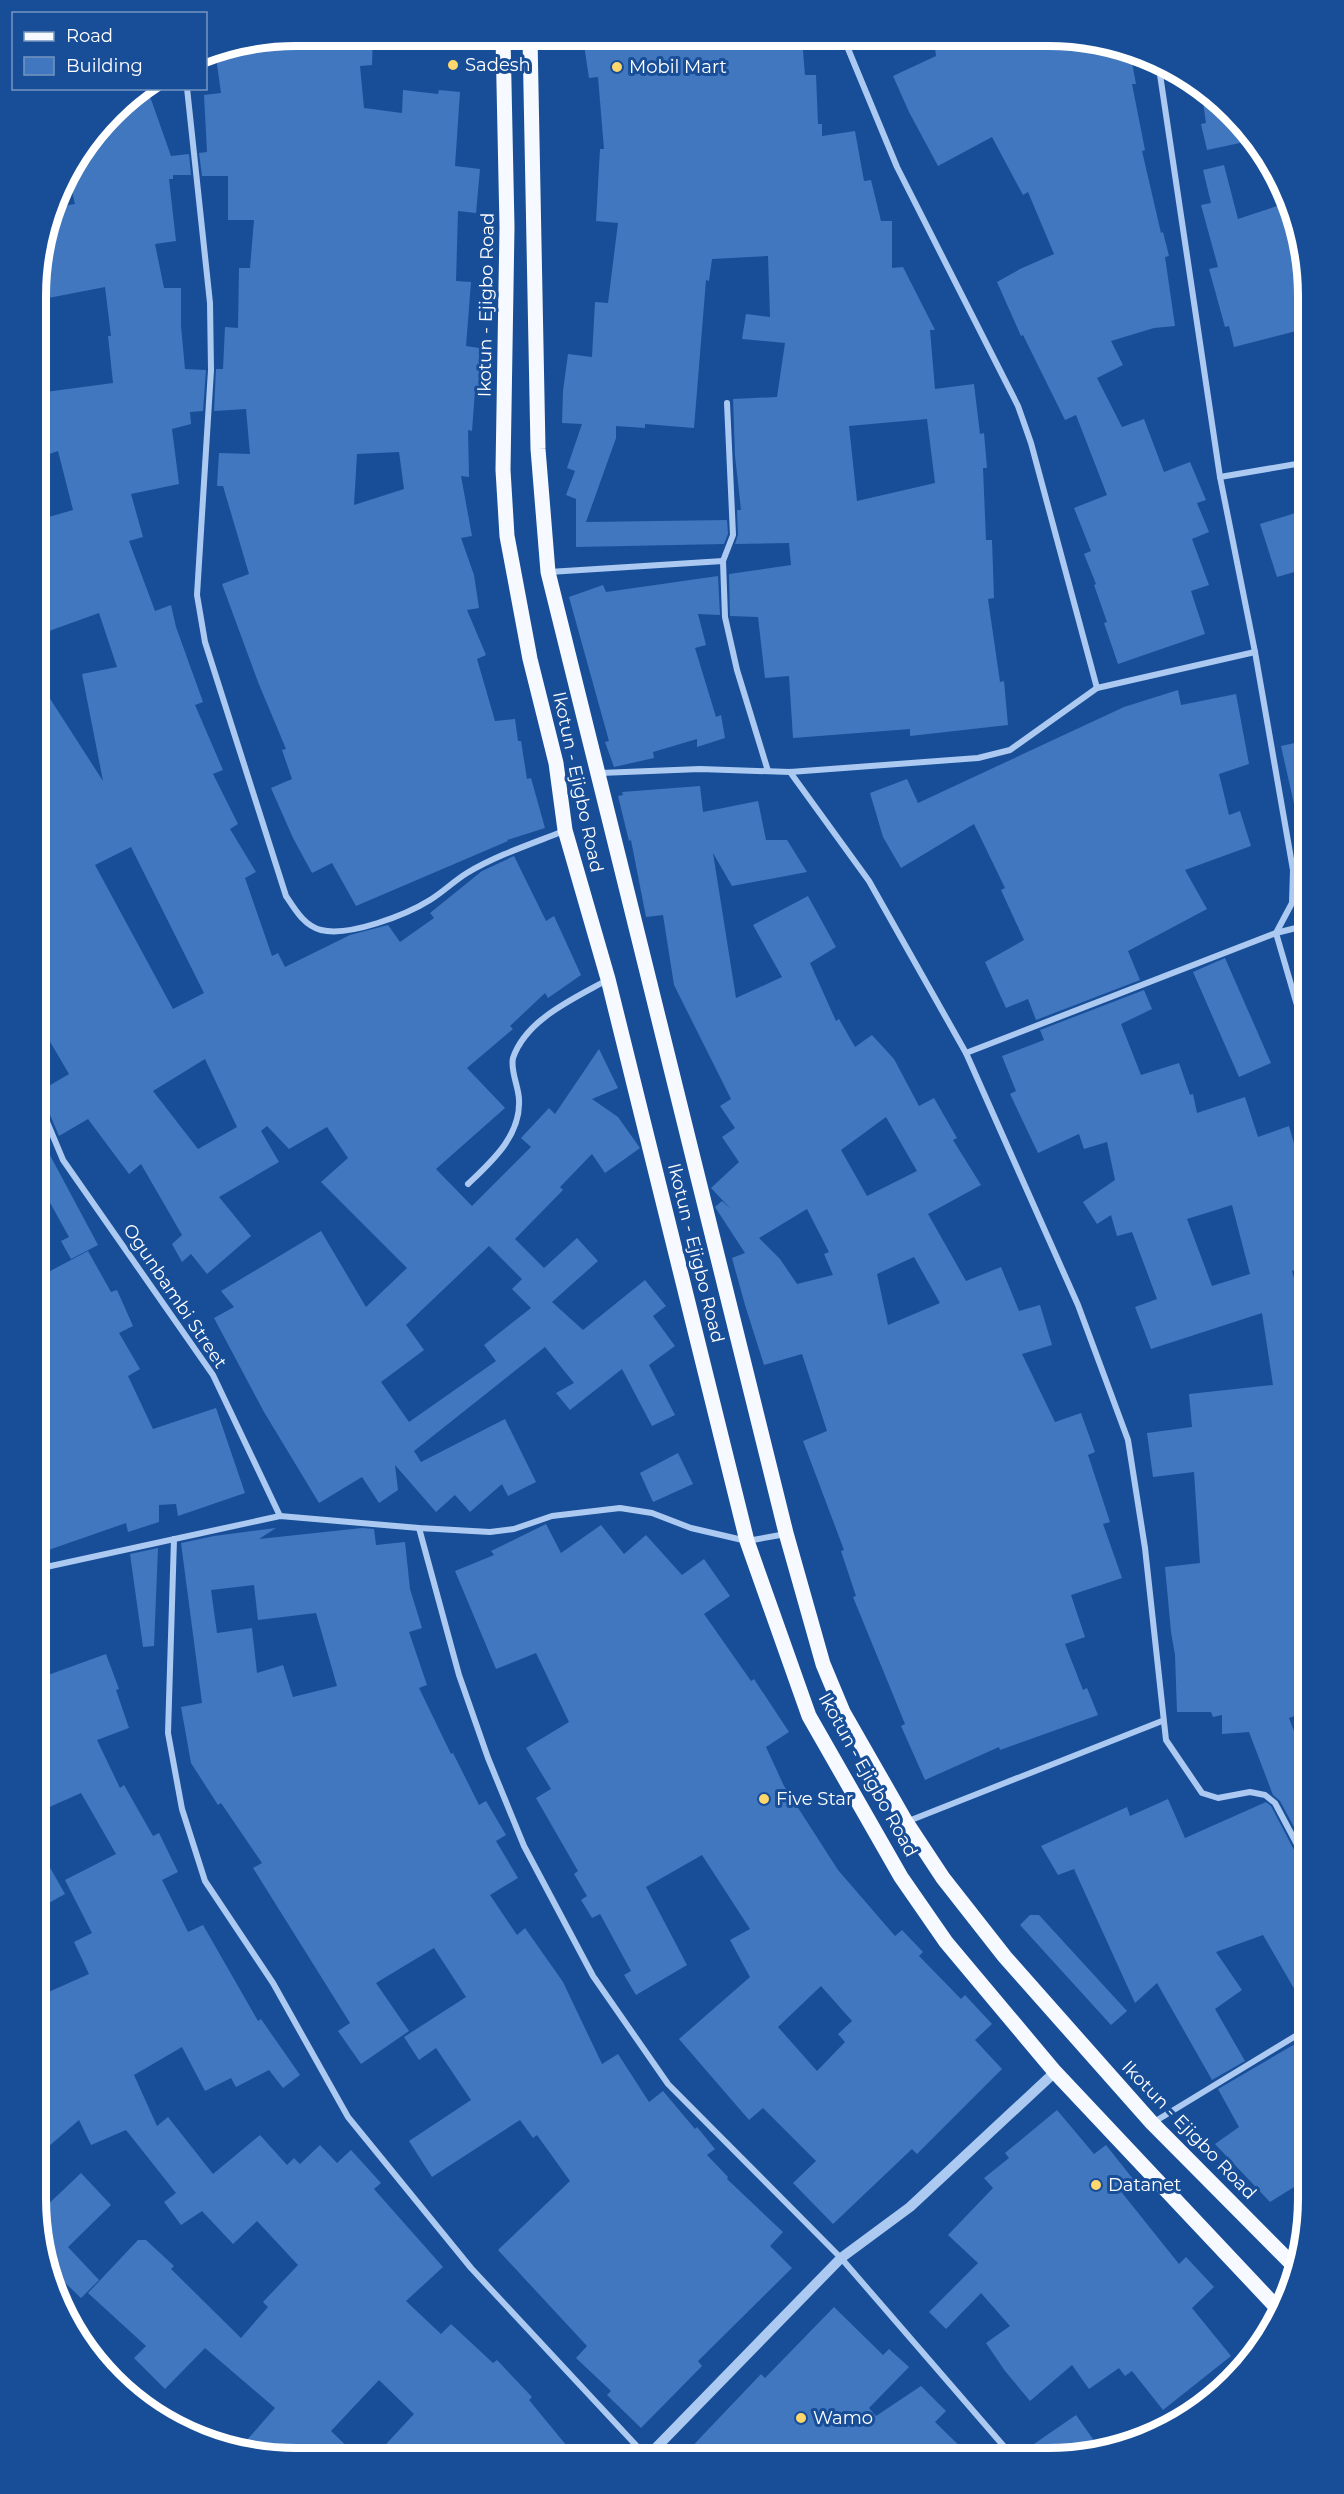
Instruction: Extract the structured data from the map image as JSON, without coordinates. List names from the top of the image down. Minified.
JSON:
{"streets":{"main road":["Ikotun - Ejigbo Road"],"street":["Ogunbambi Street"]},"places":["Sadesh","Mobil Mart","Five Star","Datanet","Wamo"],"legend":["Road","Building"]}
